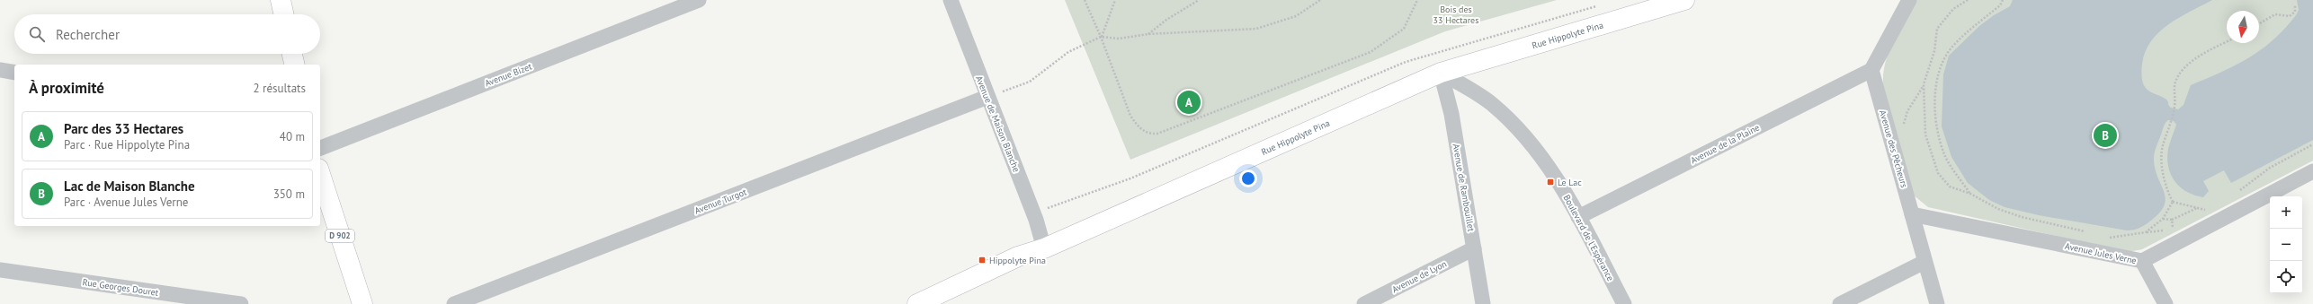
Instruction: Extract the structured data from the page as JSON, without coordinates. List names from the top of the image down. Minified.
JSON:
{"streets":{"main road":["Rue Hippolyte Pina","D 902"],"street":["Avenue Bizet","Avenue de Maison Blanche","Avenue de la Plaine","Avenue des Pêcheurs","Avenue de Rambouillet","Avenue Turgot","Boulevard de l'Espérance","Avenue Jules Verne","Avenue de Lyon","Rue Georges Douret"]},"crossings":[["Rue Hippolyte Pina","Avenue de Maison Blanche"],["Rue Hippolyte Pina","Avenue de Rambouillet"],["Rue Hippolyte Pina","Boulevard de l'Espérance"],["Avenue de Maison Blanche","Avenue Turgot"],["Avenue de la Plaine","Avenue des Pêcheurs"],["Avenue de la Plaine","Boulevard de l'Espérance"],["Avenue des Pêcheurs","Avenue Jules Verne"],["Avenue de Rambouillet","Boulevard de l'Espérance"],["Avenue de Rambouillet","Avenue de Lyon"]],"parks":["Bois des 33 Hectares"],"places":{"transit":["Le Lac","Hippolyte Pina"]},"north":"bottom","page":{"search":"Rechercher","heading":["À proximité","2 résultats"],"pins":["A","B"],"list":[{"mark":"A","name":"Parc des 33 Hectares","note":"Parc · Rue Hippolyte Pina","value":"40 m"},{"mark":"B","name":"Lac de Maison Blanche","note":"Parc · Avenue Jules Verne","value":"350 m"}],"map_buttons":["+","−"]}}
